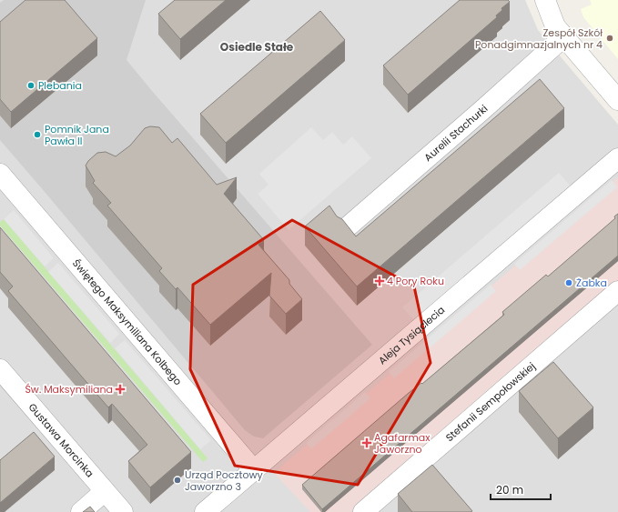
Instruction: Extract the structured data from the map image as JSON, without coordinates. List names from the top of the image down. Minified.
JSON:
{"streets":{"street":["Aurelii Stachurki","Świętego Maksymiliana Kolbego","Aleja Tysiąclecia","Stefanii Sempołowskiej","Gustawa Morcinka"]},"crossings":[["Świętego Maksymiliana Kolbego","Aleja Tysiąclecia"]],"districts":["Osiedle Stałe"],"places":{"other":["Zespół Szkół Ponadgimnazjalnych nr 4","Plebania","Pomnik Jana Pawła II","Żabka","Urząd Pocztowy Jaworzno 3"],"health":["4 Pory Roku","Św. Maksymiliana","Agafarmax Jaworzno"]},"scale_bar":"20 m"}
